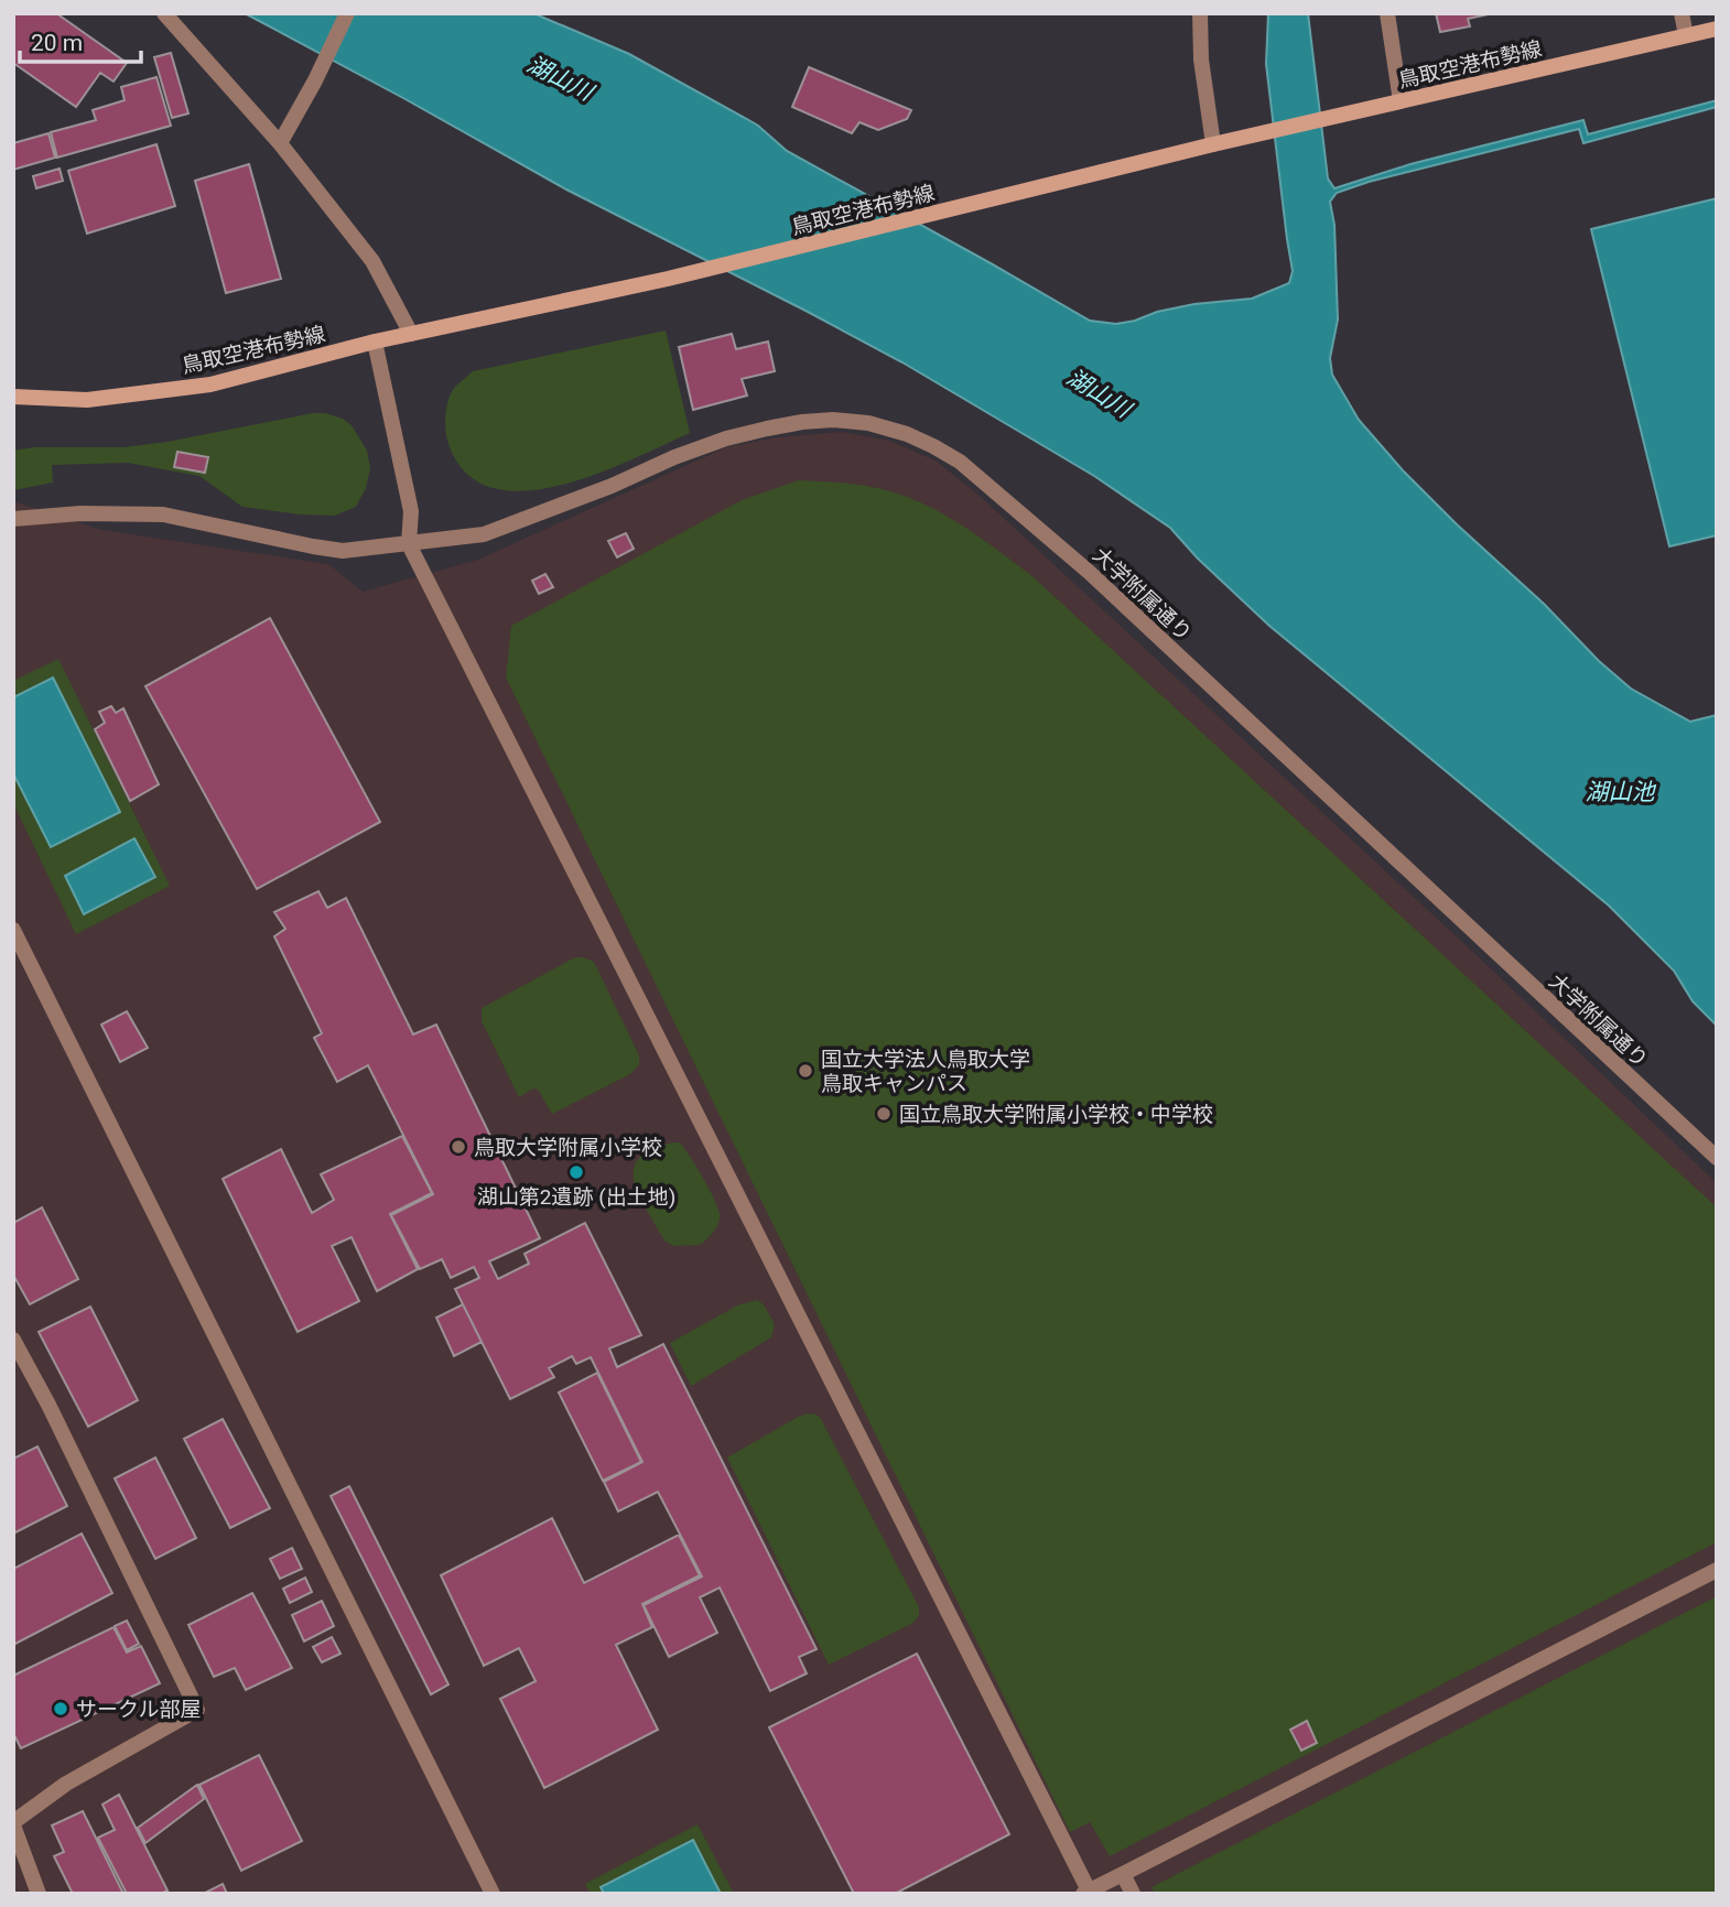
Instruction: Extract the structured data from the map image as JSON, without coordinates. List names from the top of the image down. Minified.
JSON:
{"streets":{"main road":["鳥取空港布勢線"],"street":["大学附属通り"]},"water":["湖山川","湖山池"],"places":["国立大学法人鳥取大学 鳥取キャンパス","国立鳥取大学附属小学校・中学校","鳥取大学附属小学校","湖山第2遺跡 (出土地)","サークル部屋"],"scale_bar":"20 m"}
